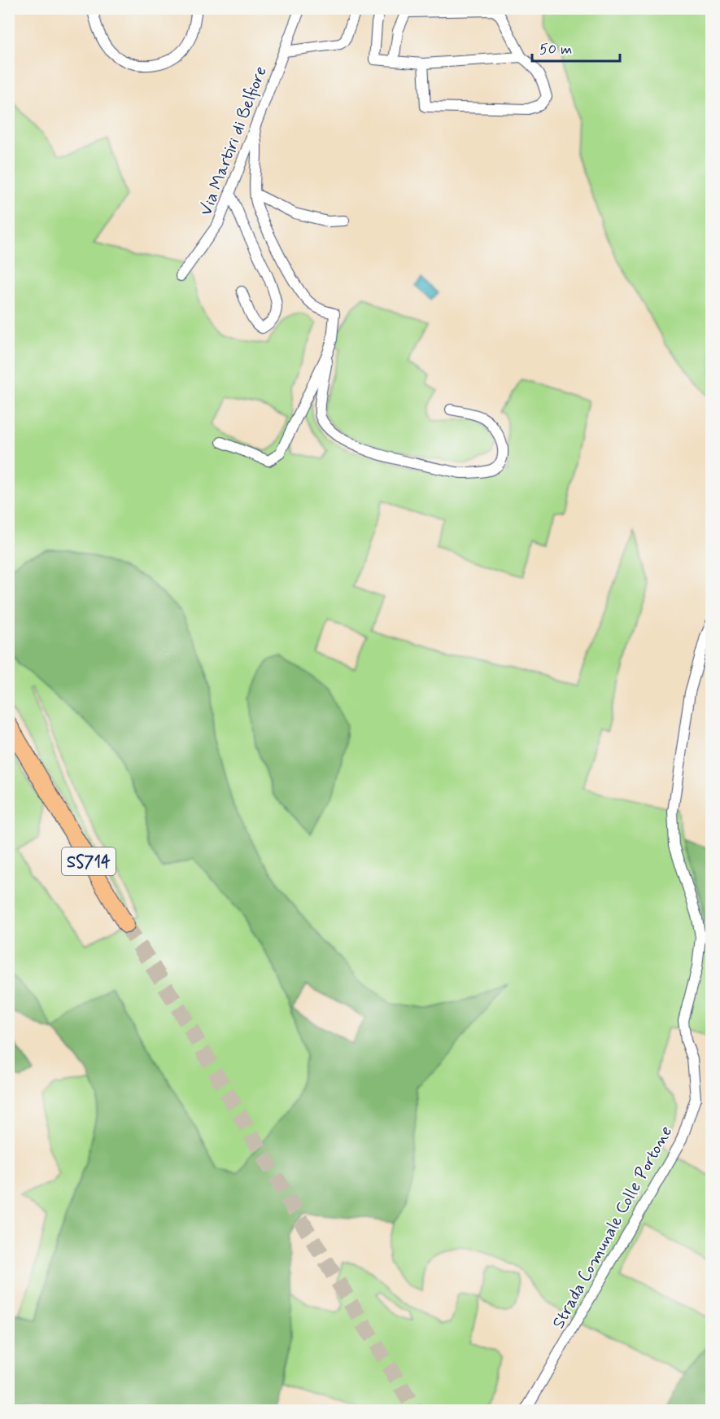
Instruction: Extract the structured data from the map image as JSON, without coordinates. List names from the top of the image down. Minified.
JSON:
{"streets":{"highway":["SS714"],"street":["Via Martiri di Belfiore","Strada Comunale Colle Portone"]},"scale_bar":"50 m"}
